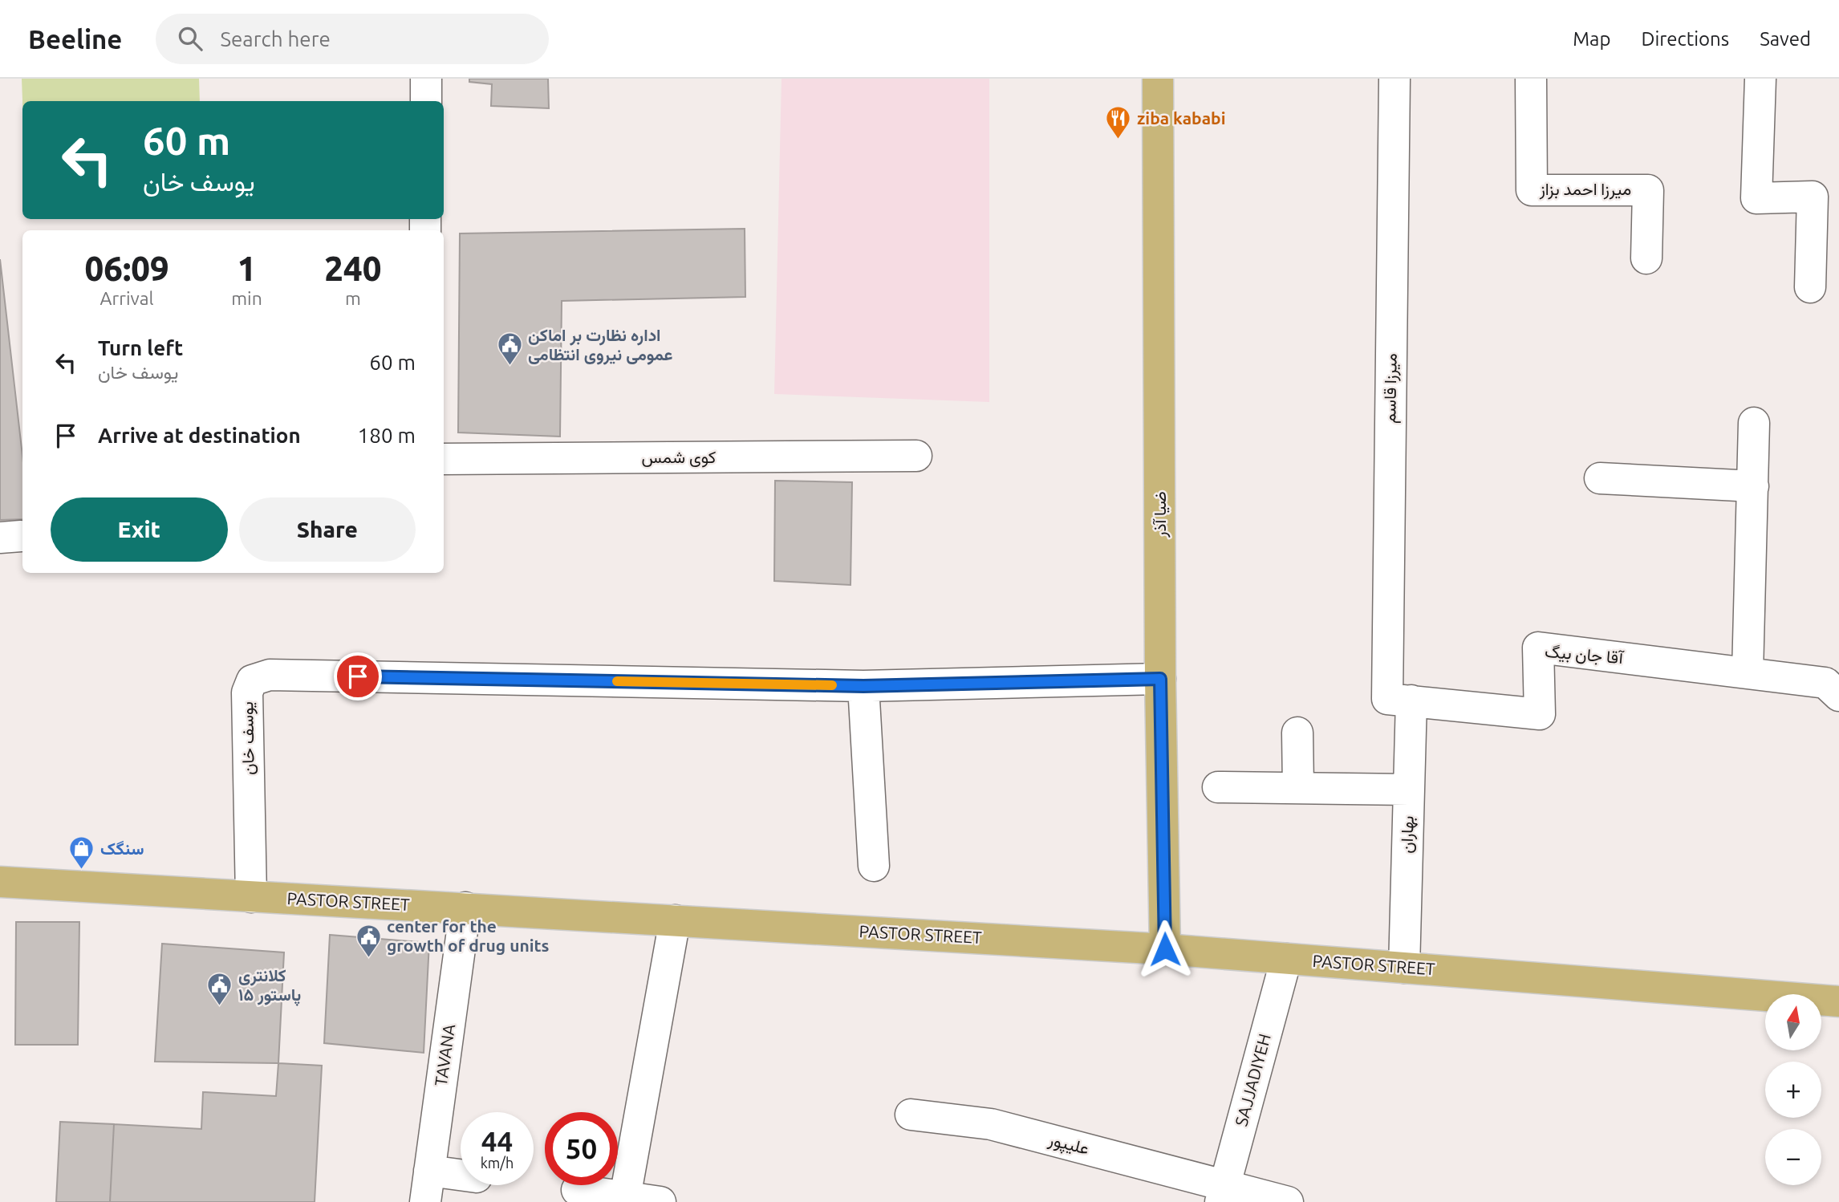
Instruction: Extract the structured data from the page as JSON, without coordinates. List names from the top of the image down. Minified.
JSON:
{"streets":{"main road":["ضیا آذر","PASTOR STREET"],"street":["میرزا احمد بزاز","میرزا قاسم","کوی شمس","آقا جان بیگ","یوسف خان","بهاران","TAVANA","SAJJADIYEH","علیپور"]},"crossings":[["میرزا قاسم","آقا جان بیگ"],["میرزا قاسم","بهاران"],["ضیا آذر","یوسف خان"],["ضیا آذر","PASTOR STREET"],["آقا جان بیگ","بهاران"],["یوسف خان","PASTOR STREET"],["بهاران","PASTOR STREET"],["PASTOR STREET","TAVANA"],["PASTOR STREET","SAJJADIYEH"],["SAJJADIYEH","علیپور"]],"places":{"restaurant":["ziba kababi"],"public building":["اداره نظارت بر اماکن عمومی نیروی انتظامی","center for the growth of drug units","کلانتری ۱۵ پاستور"],"shop":["سنگک"]},"north":"top","page":{"header":"Beeline","search":"Search here","nav":["Map","Directions","Saved"],"turn":["60 m","یوسف خان"],"eta":["06:09","Arrival","1","min","240","m"],"list":[{"name":"Turn left","note":"یوسف خان","value":"60 m"},{"name":"Arrive at destination","value":"180 m"}],"buttons":["Exit","Share"],"map_buttons":["+","−"],"speed":"44 km/h","limit":"50"}}
